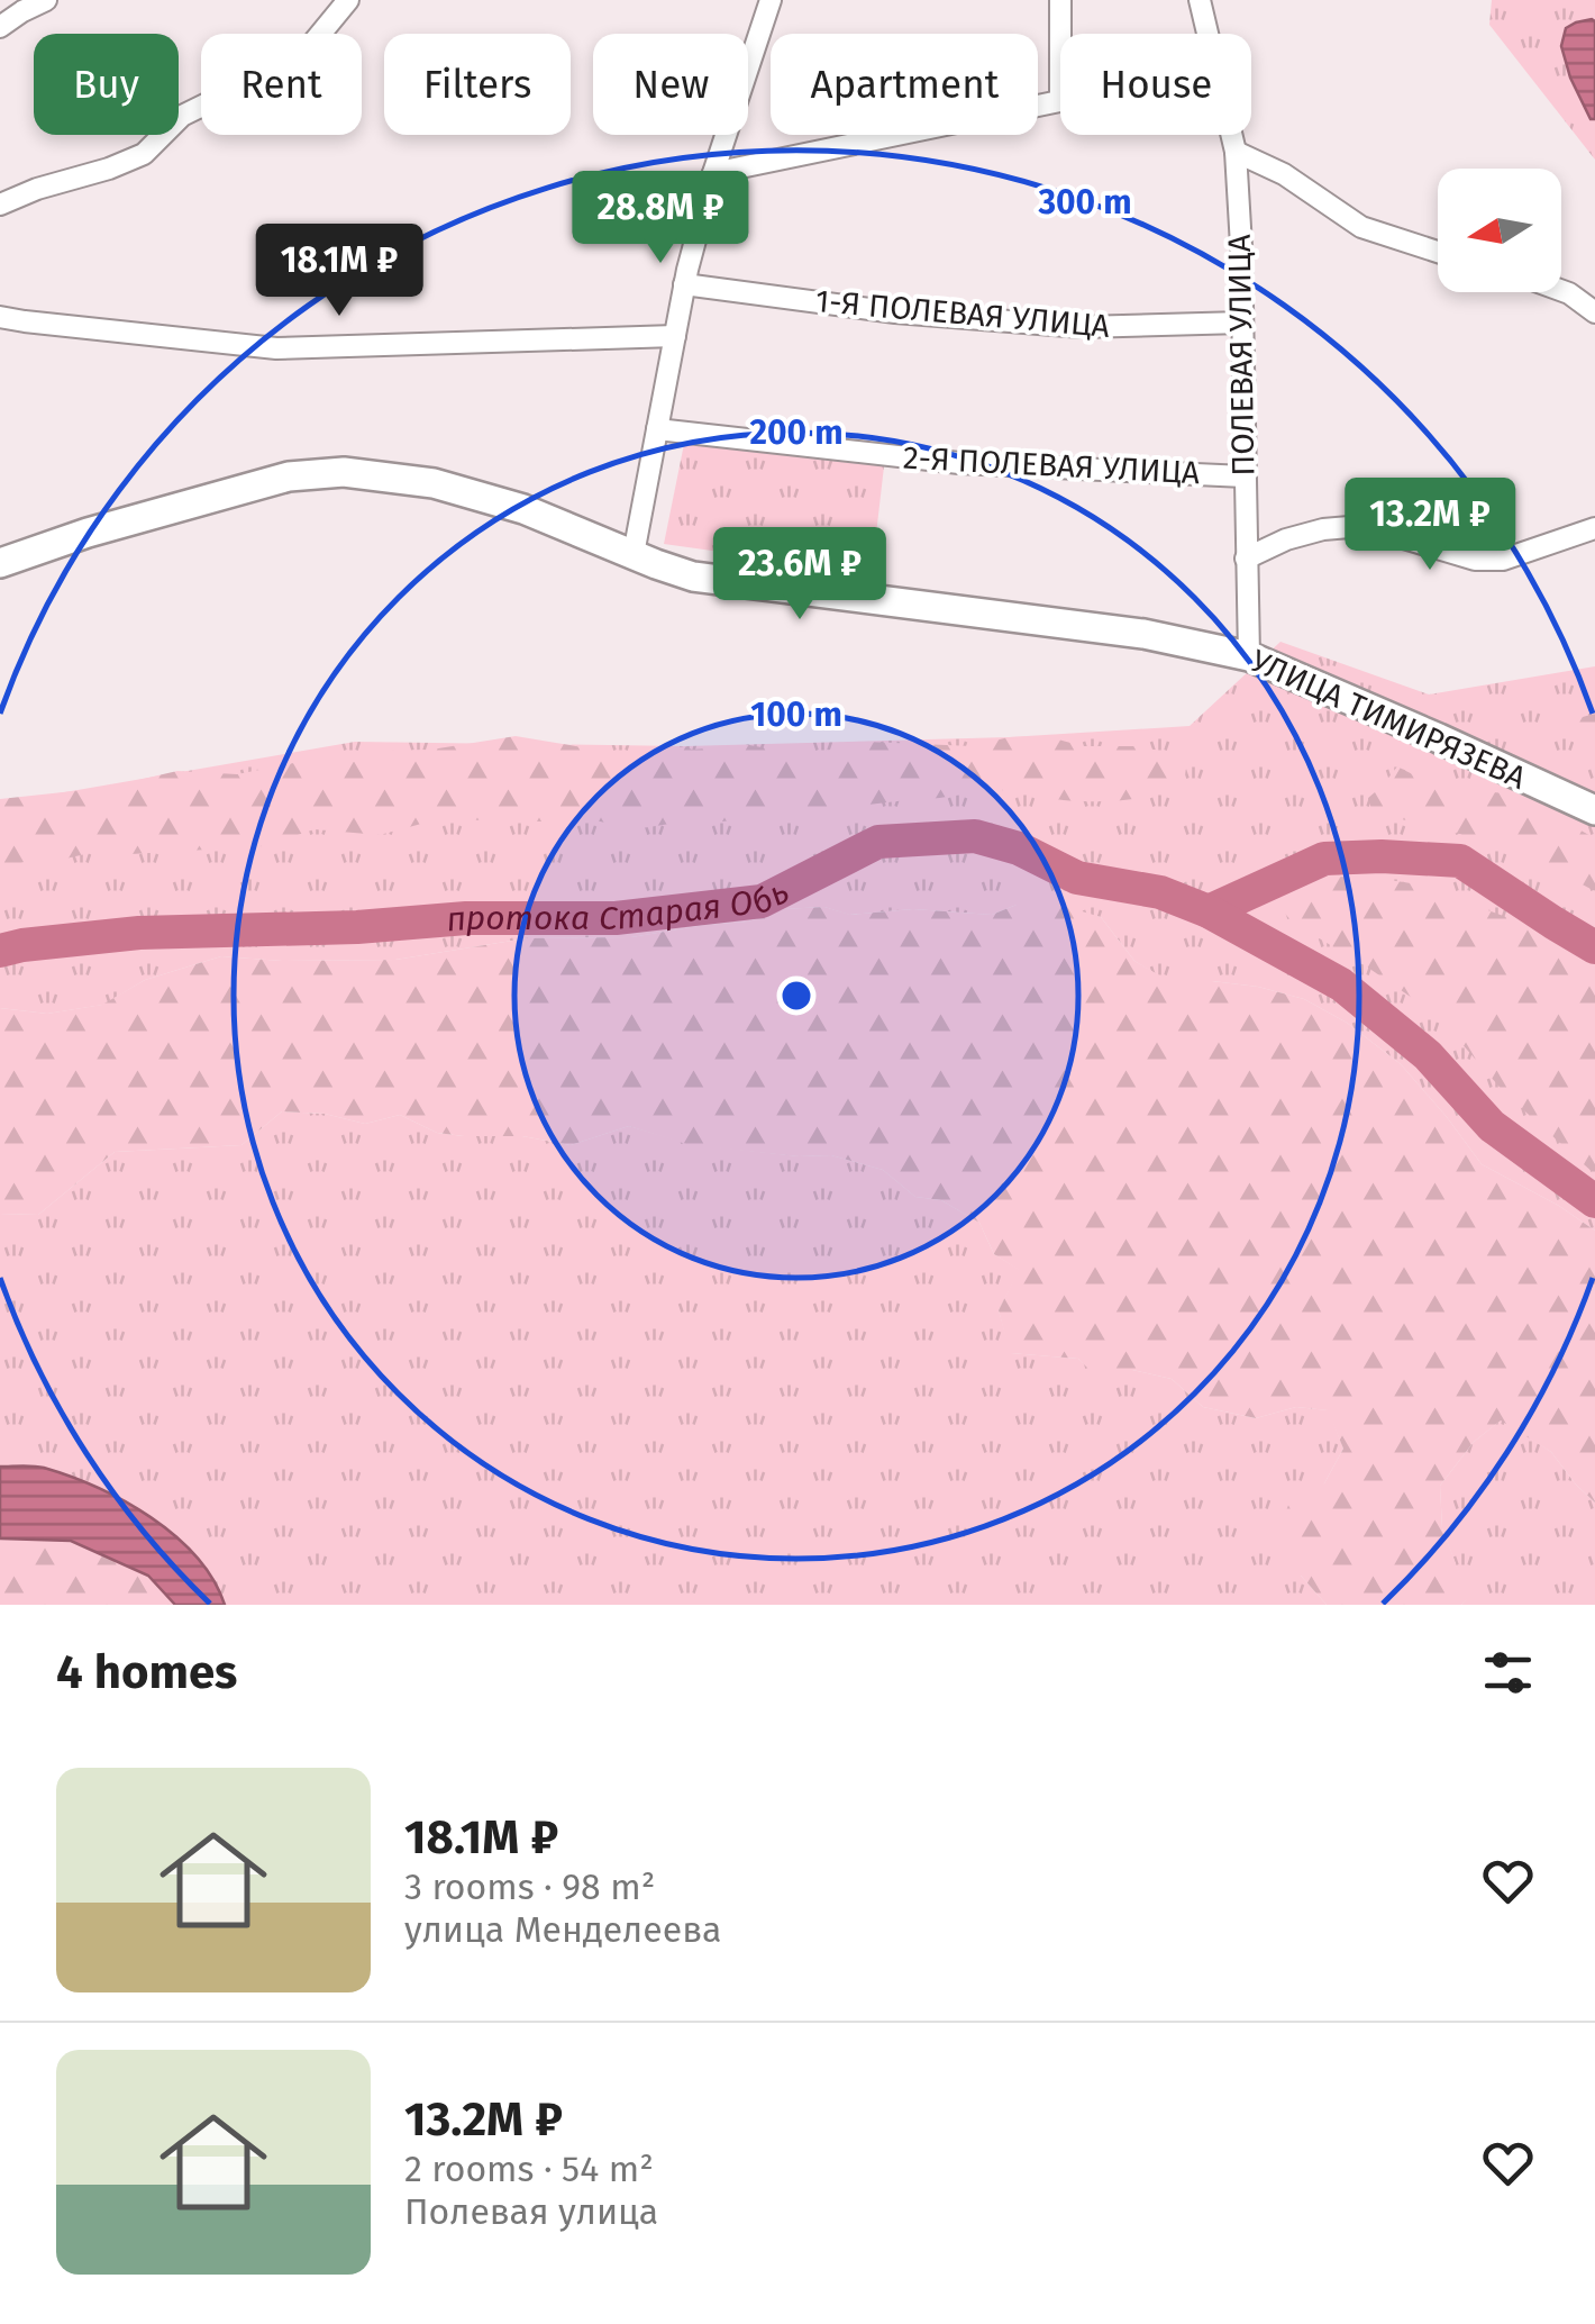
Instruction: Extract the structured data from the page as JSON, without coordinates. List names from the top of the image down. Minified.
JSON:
{"streets":{"street":["1-Я ПОЛЕВАЯ УЛИЦА","ПОЛЕВАЯ УЛИЦА","2-Я ПОЛЕВАЯ УЛИЦА","УЛИЦА ТИМИРЯЗЕВА"]},"crossings":[["1-Я ПОЛЕВАЯ УЛИЦА","ПОЛЕВАЯ УЛИЦА"],["ПОЛЕВАЯ УЛИЦА","2-Я ПОЛЕВАЯ УЛИЦА"],["ПОЛЕВАЯ УЛИЦА","УЛИЦА ТИМИРЯЗЕВА"]],"water":["протока Старая Обь"],"north":"left","page":{"chip":["Buy","Rent","Filters","New","Apartment","House"],"price":["28.8M ₽","18.1M ₽","13.2M ₽","23.6M ₽"],"heading":"4 homes","list":[{"name":"18.1M ₽","note":"3 rooms · 98 m² · улица Менделеева"},{"name":"13.2M ₽","note":"2 rooms · 54 m² · Полевая улица"}]},"rings":["300 m","200 m","100 m"]}
